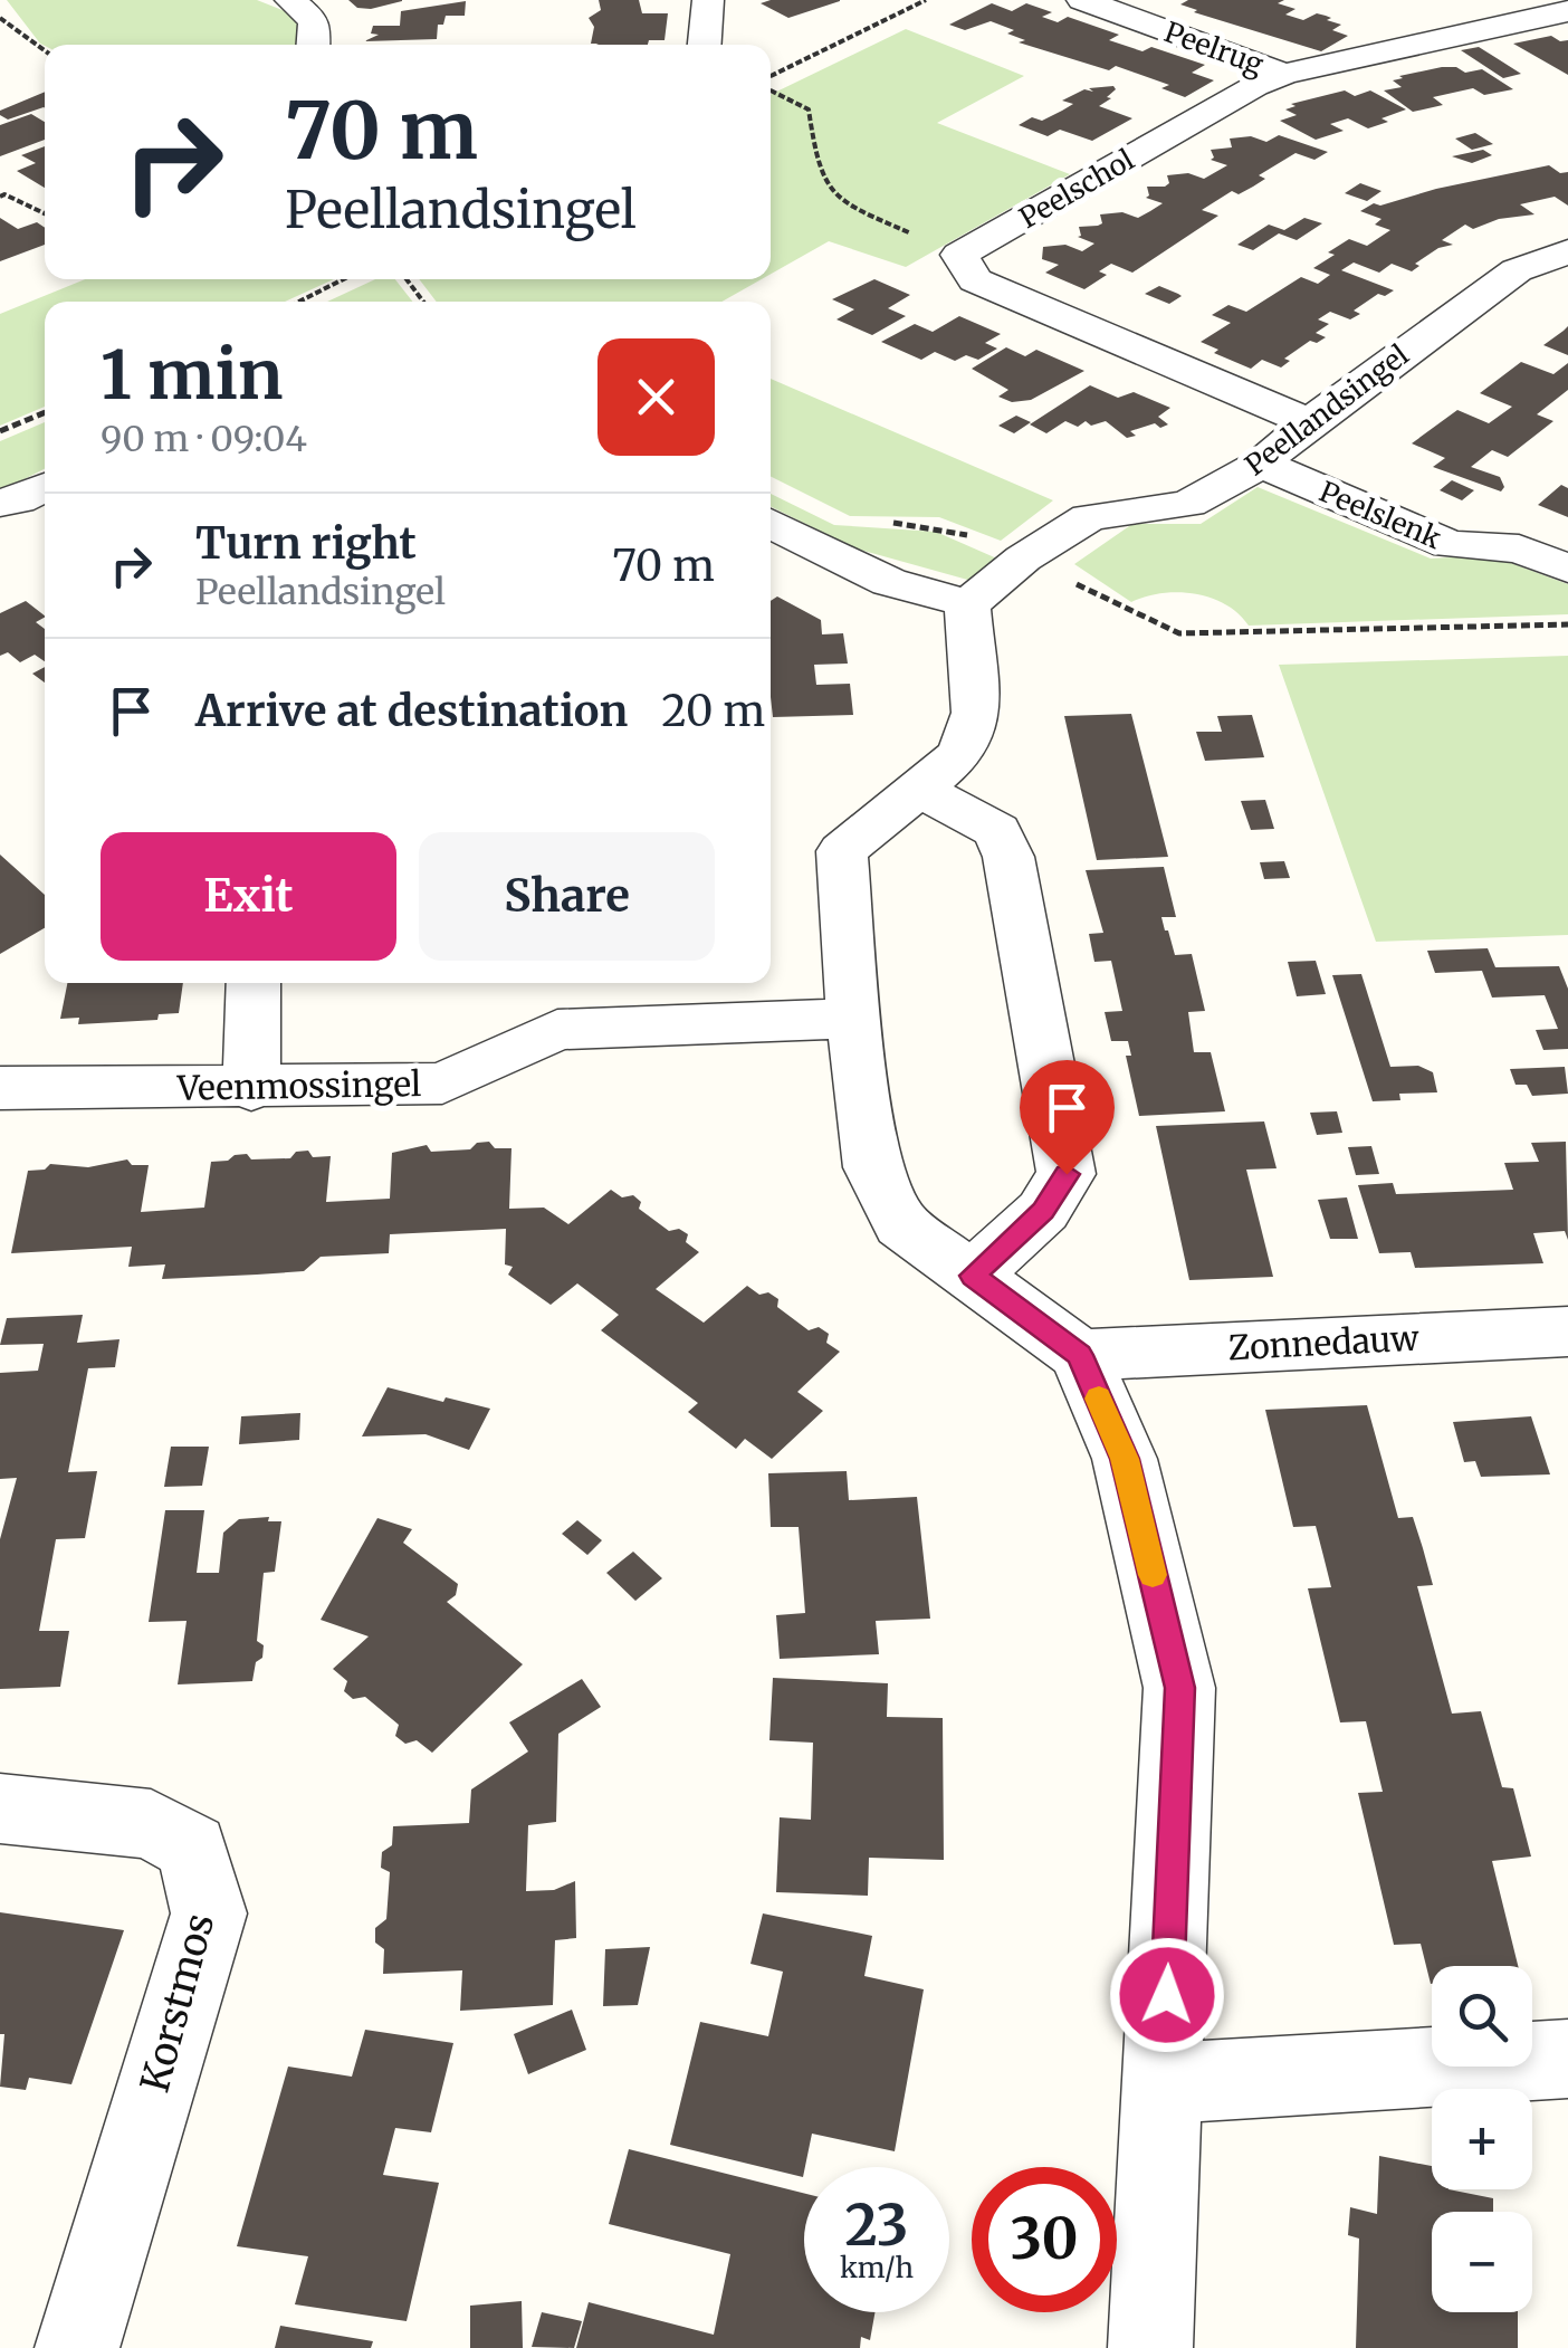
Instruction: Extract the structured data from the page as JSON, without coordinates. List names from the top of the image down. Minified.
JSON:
{"streets":{"street":["Peelrug","Peelschol","Peellandsingel","Peelslenk","Veenmossingel","Zonnedauw","Korstmos"]},"crossings":[["Peelrug","Peelschol"],["Peellandsingel","Peelslenk"]],"page":{"turn":["70 m","Peellandsingel"],"heading":["1 min","90 m · 09:04"],"list":[{"name":"Turn right","note":"Peellandsingel","value":"70 m"},{"name":"Arrive at destination","value":"20 m"}],"buttons":["Exit","Share"],"map_buttons":["+","−"],"speed":"23 km/h","limit":"30"}}
